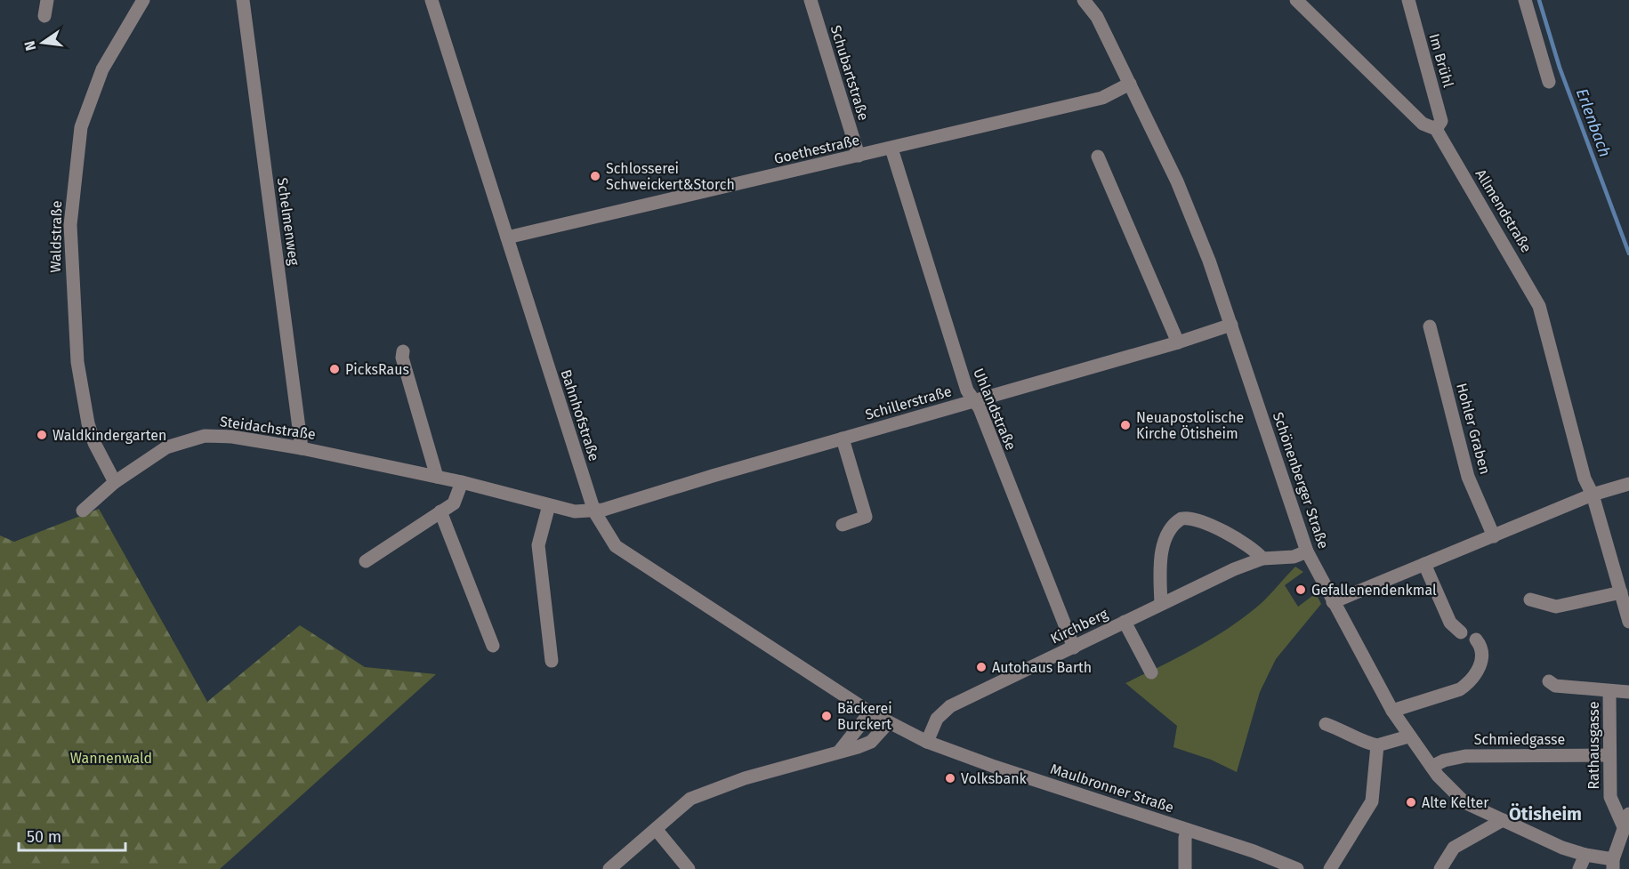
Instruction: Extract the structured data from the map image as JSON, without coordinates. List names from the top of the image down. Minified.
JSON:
{"streets":{"street":["Im Brühl","Schubartstraße","Goethestraße","Allmendstraße","Schelmenweg","Waldstraße","Schillerstraße","Uhlandstraße","Bahnhofstraße","Steidachstraße","Hohler Graben","Schönenberger Straße","Kirchberg","Schmiedgasse","Rathausgasse","Maulbronner Straße"]},"crossings":[["Im Brühl","Allmendstraße"],["Schubartstraße","Goethestraße"],["Goethestraße","Uhlandstraße"],["Goethestraße","Bahnhofstraße"],["Goethestraße","Schönenberger Straße"],["Schelmenweg","Steidachstraße"],["Waldstraße","Steidachstraße"],["Schillerstraße","Uhlandstraße"],["Schillerstraße","Bahnhofstraße"],["Schillerstraße","Steidachstraße"],["Schillerstraße","Schönenberger Straße"],["Uhlandstraße","Kirchberg"],["Bahnhofstraße","Steidachstraße"],["Bahnhofstraße","Maulbronner Straße"],["Schönenberger Straße","Kirchberg"],["Schönenberger Straße","Schmiedgasse"],["Kirchberg","Maulbronner Straße"],["Schmiedgasse","Rathausgasse"]],"districts":["Ötisheim"],"water":["Erlenbach"],"parks":["Wannenwald"],"places":["Schlosserei Schweickert&Storch","PicksRaus","Neuapostolische Kirche Ötisheim","Waldkindergarten","Gefallenendenkmal","Autohaus Barth","Bäckerei Burckert","Volksbank","Alte Kelter"],"scale_bar":"50 m","north":"left"}
